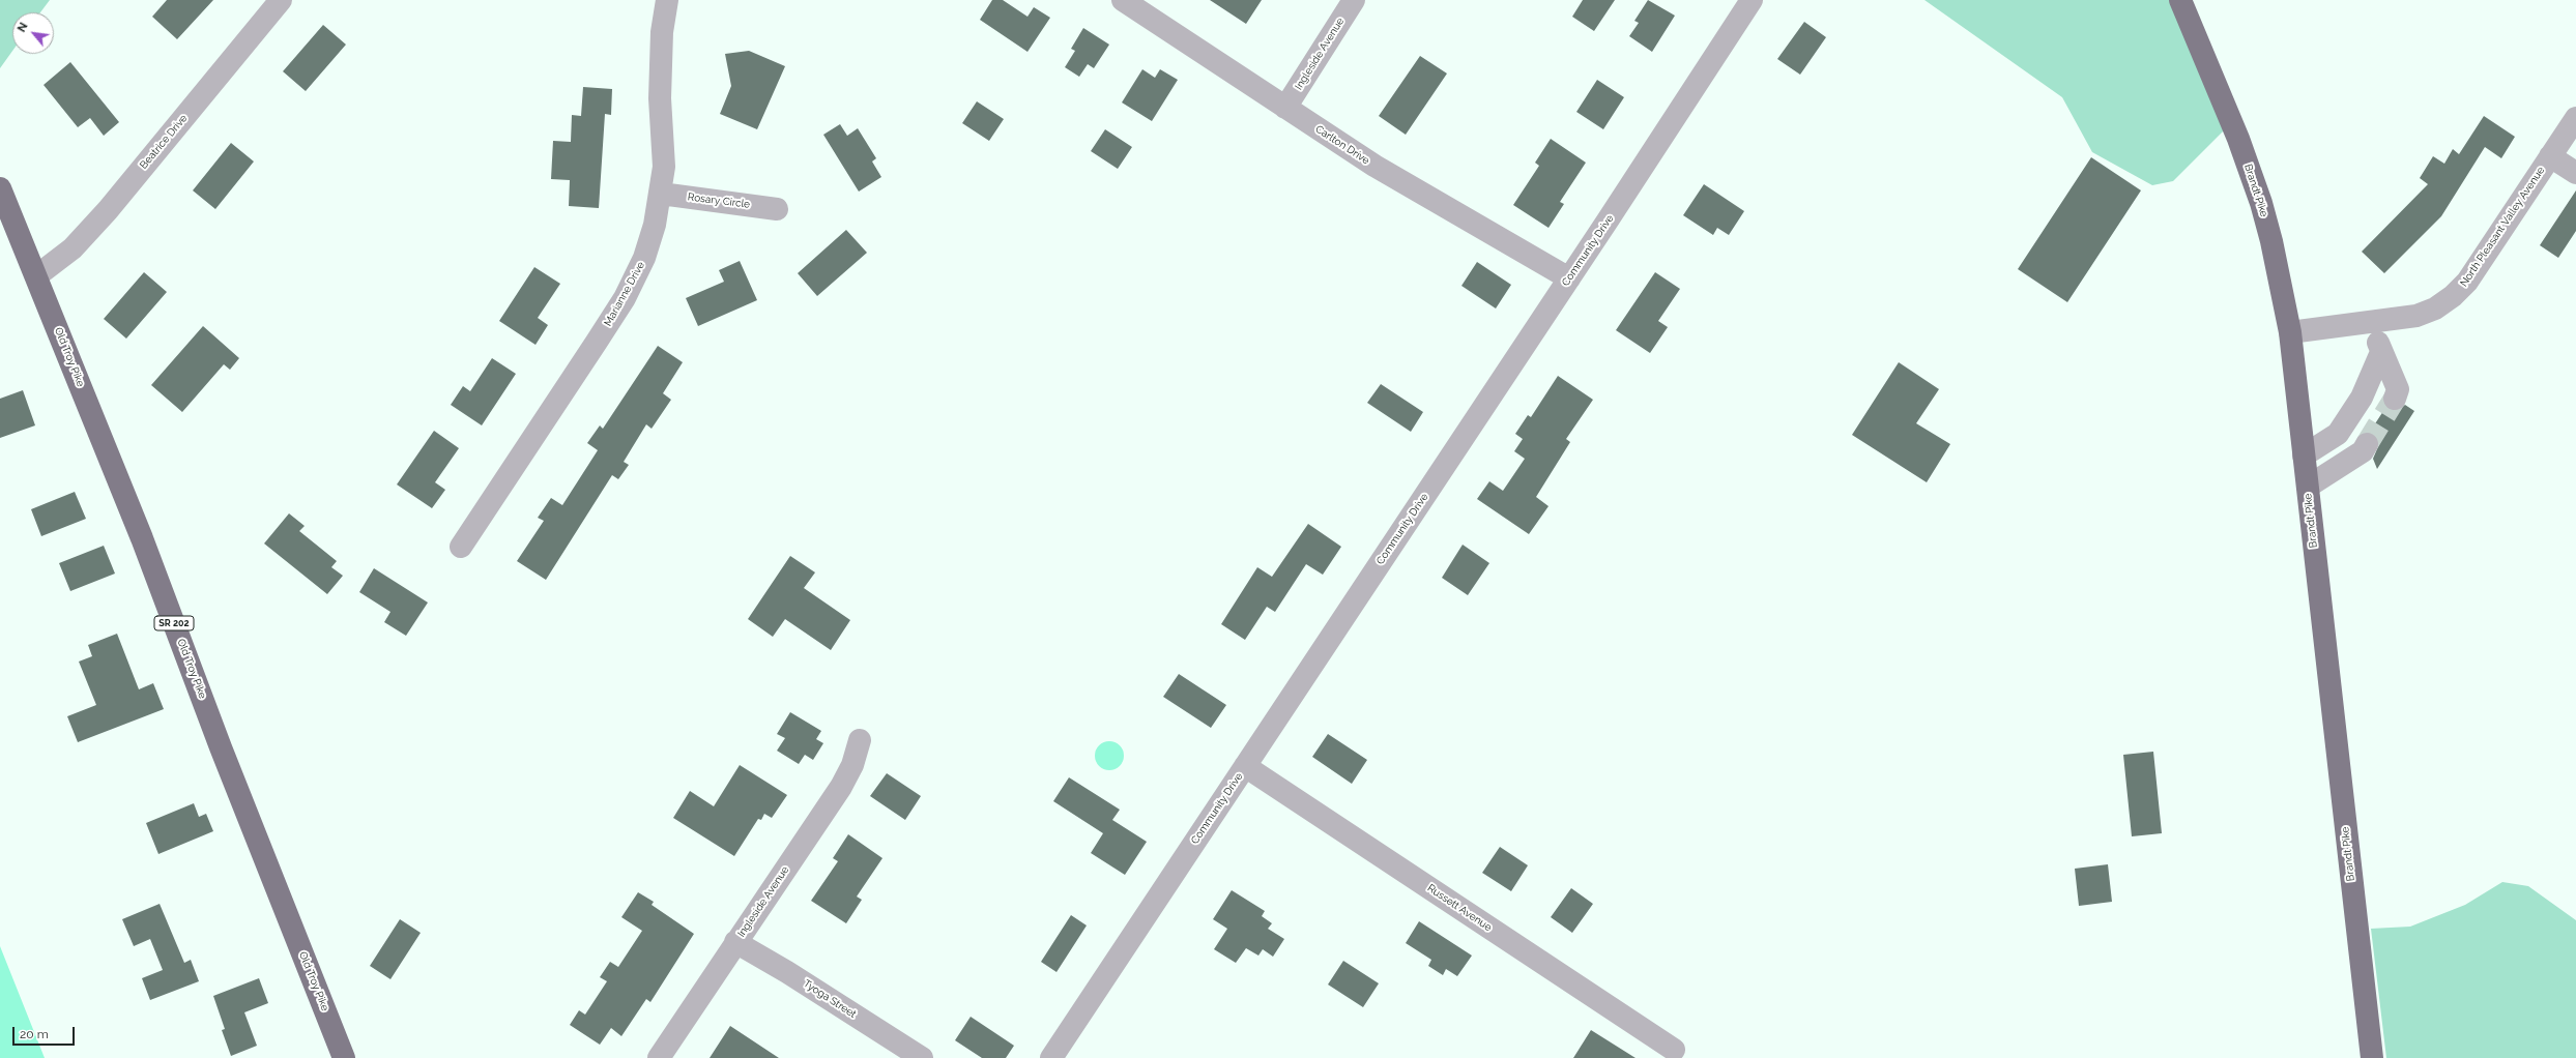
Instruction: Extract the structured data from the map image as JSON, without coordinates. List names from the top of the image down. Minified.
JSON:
{"streets":{"main road":["Brandt Pike","Old Troy Pike","SR 202"],"street":["Ingleside Avenue","Beatrice Drive","Carlton Drive","Rosary Circle","North Pleasant Valley Avenue","Community Drive","Marianne Drive","Russett Avenue","Tyoga Street"]},"crossings":[["Ingleside Avenue","Carlton Drive"],["Ingleside Avenue","Tyoga Street"],["Beatrice Drive","Old Troy Pike"],["Carlton Drive","Community Drive"],["Brandt Pike","North Pleasant Valley Avenue"],["Rosary Circle","Marianne Drive"],["Community Drive","Russett Avenue"]],"scale_bar":"20 m","north":"top left"}
